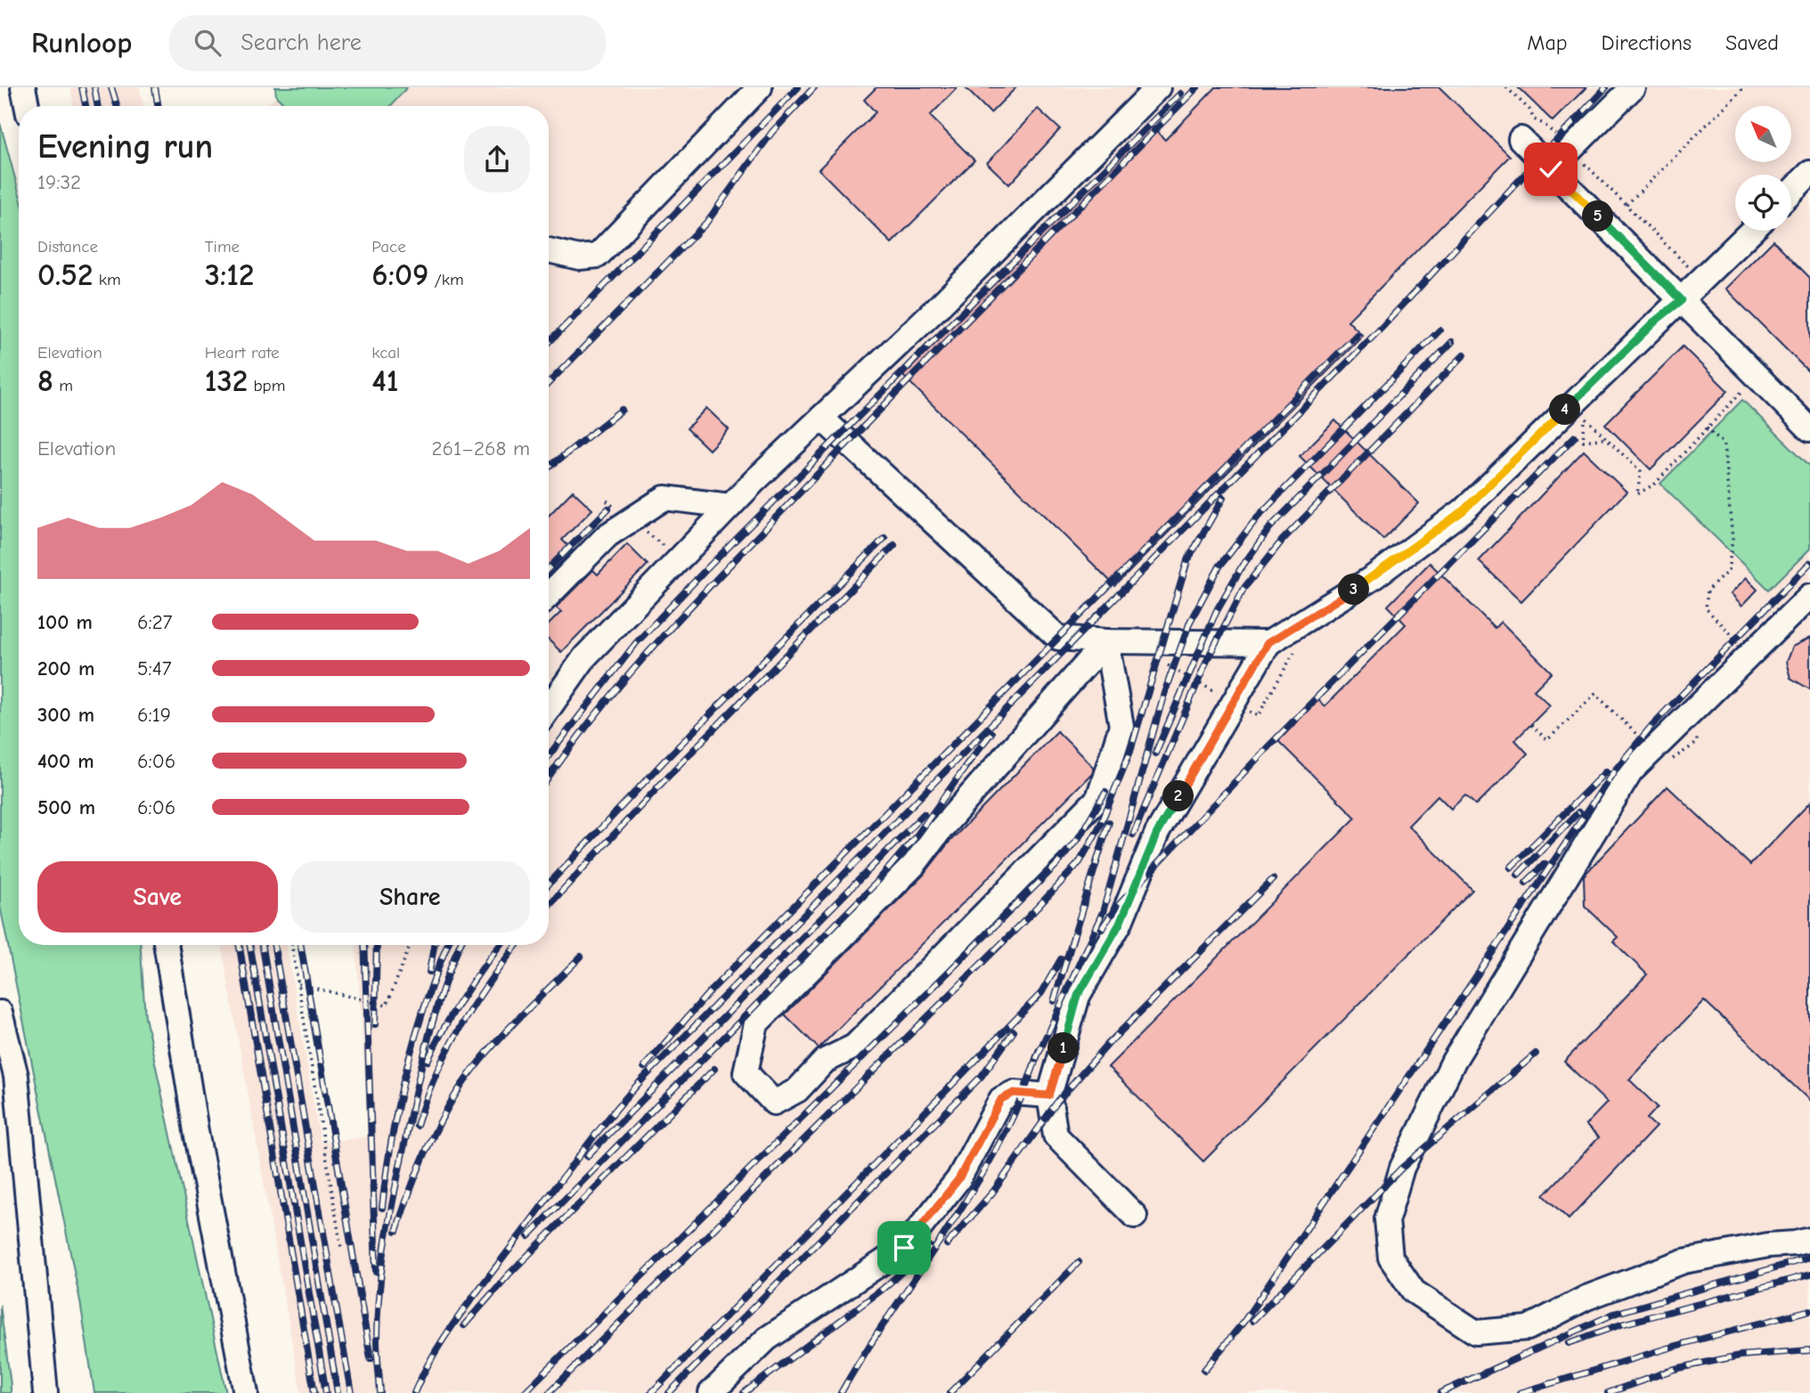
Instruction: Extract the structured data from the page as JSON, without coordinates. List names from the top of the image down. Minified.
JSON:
{"north":"top left","page":{"header":"Runloop","search":"Search here","nav":["Map","Directions","Saved"],"heading":["Evening run","19:32"],"pins":["5","4","3","2","1"],"stats":[["Distance","0.52 km"],["Time","3:12"],["Pace","6:09 /km"],["Elevation","8 m"],["Heart rate","132 bpm"],["kcal","41"]],"chart":["Elevation","261–268 m"],"list":[{"name":"100 m","note":"6:27"},{"name":"200 m","note":"5:47"},{"name":"300 m","note":"6:19"},{"name":"400 m","note":"6:06"},{"name":"500 m","note":"6:06"}],"buttons":["Save","Share"]}}
